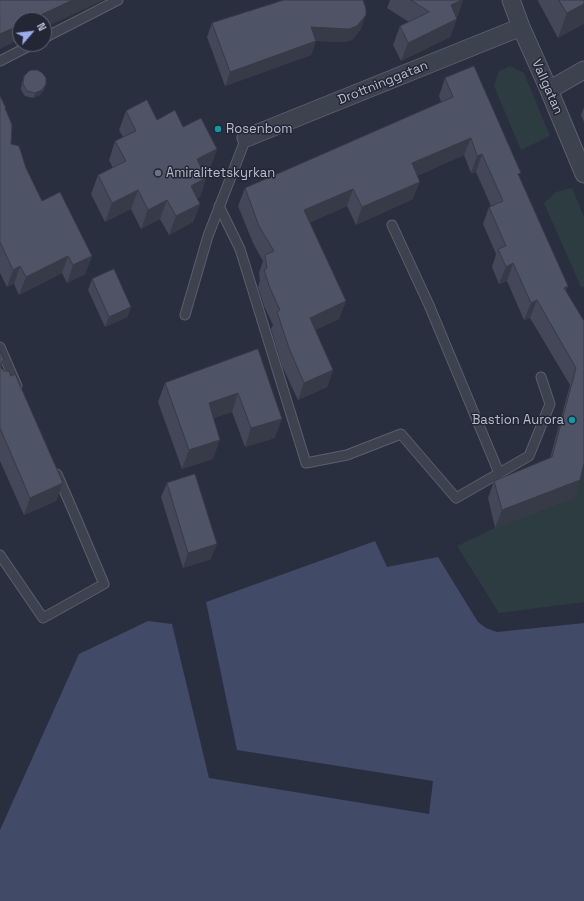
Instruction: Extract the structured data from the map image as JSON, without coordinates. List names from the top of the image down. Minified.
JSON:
{"streets":{"street":["Drottninggatan","Vallgatan"]},"crossings":[["Drottninggatan","Vallgatan"]],"places":["Rosenbom","Amiralitetskyrkan","Bastion Aurora"],"north":"top right"}
